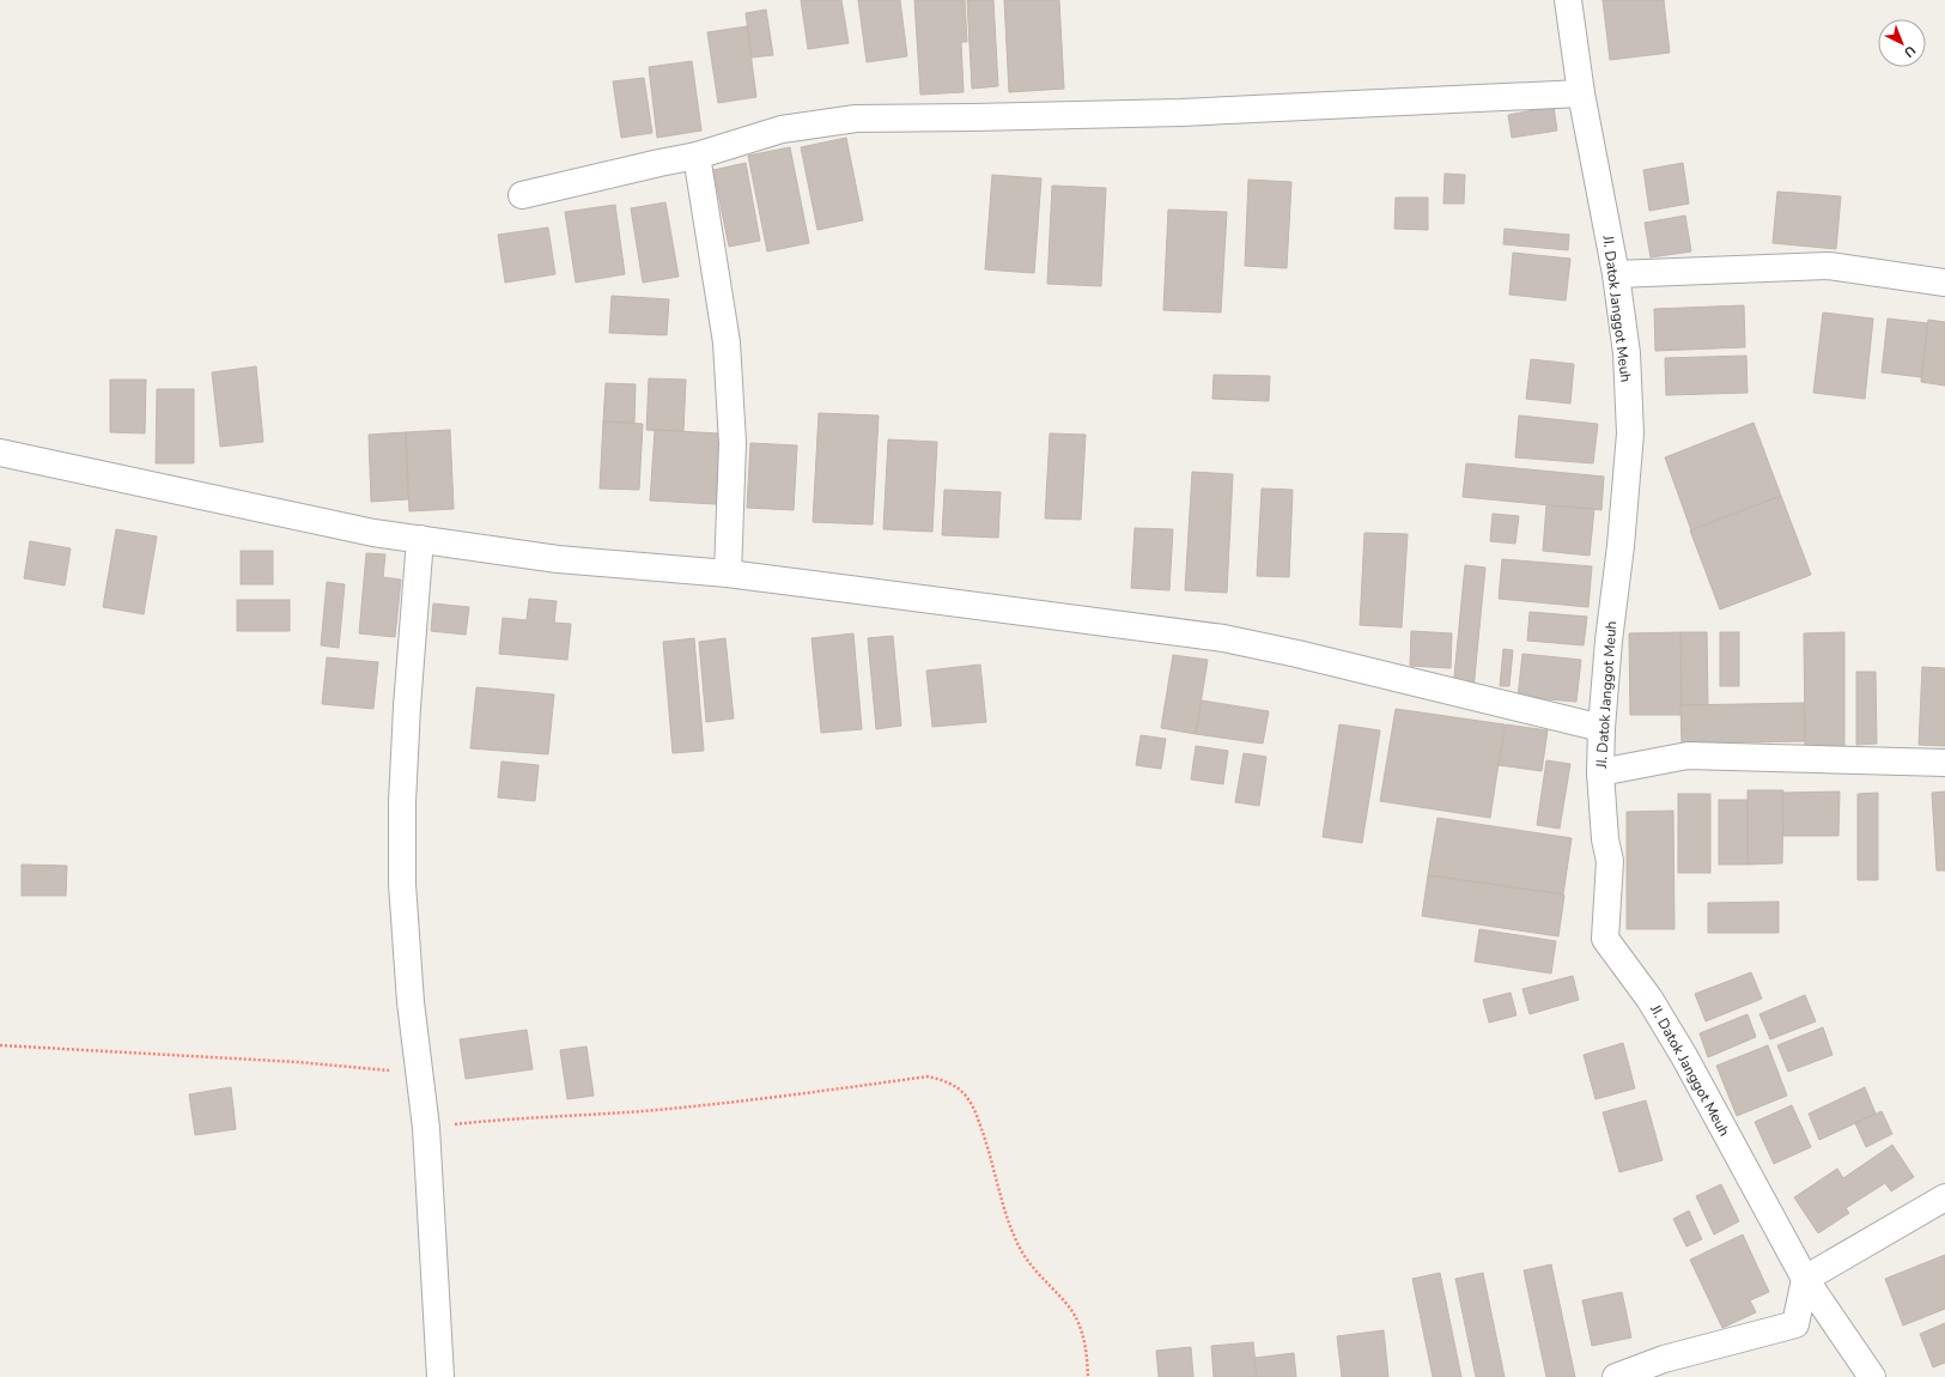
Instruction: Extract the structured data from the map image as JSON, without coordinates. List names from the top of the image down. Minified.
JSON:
{"streets":{"street":["JI. Datok Janggot Meuh"]},"north":"bottom right"}
